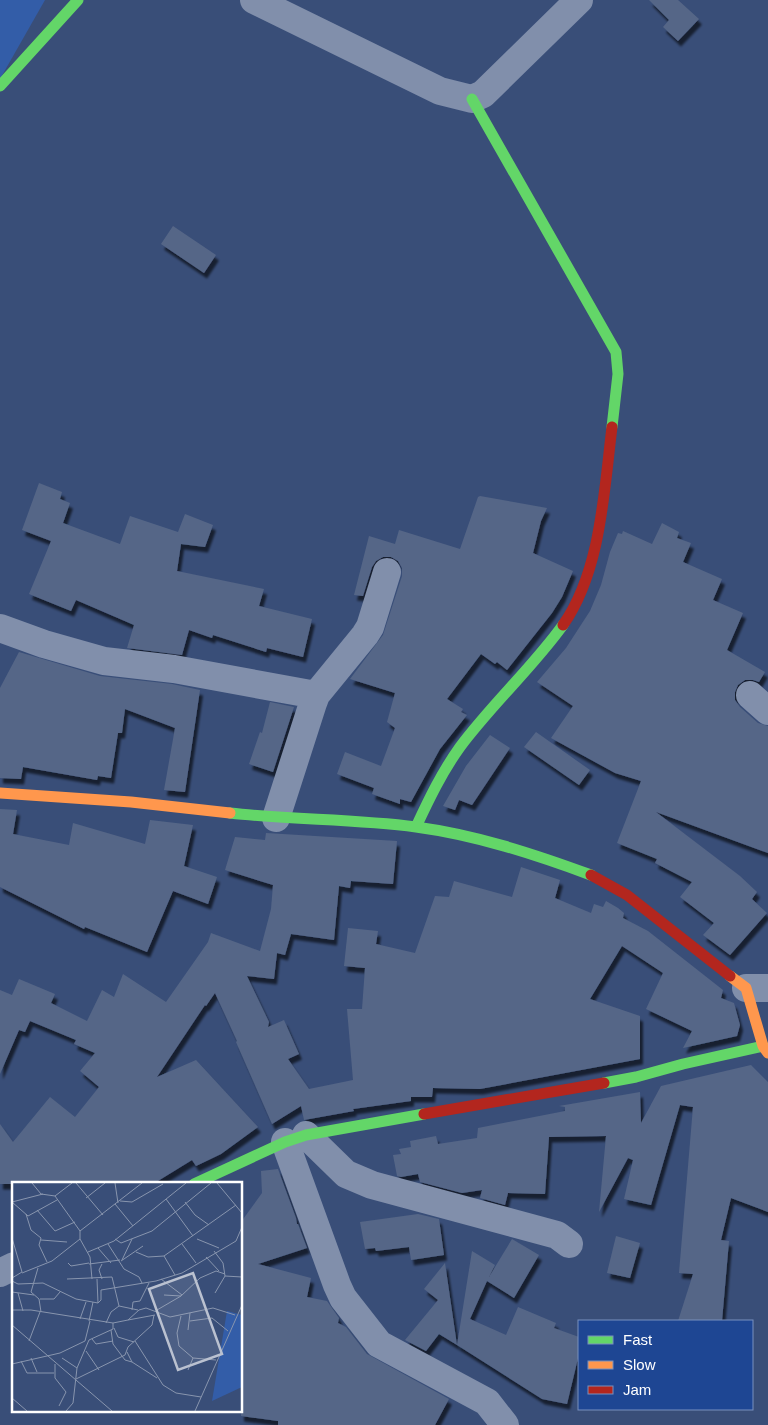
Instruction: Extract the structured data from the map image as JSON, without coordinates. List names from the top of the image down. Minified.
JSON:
{"legend":["Fast","Slow","Jam"]}
